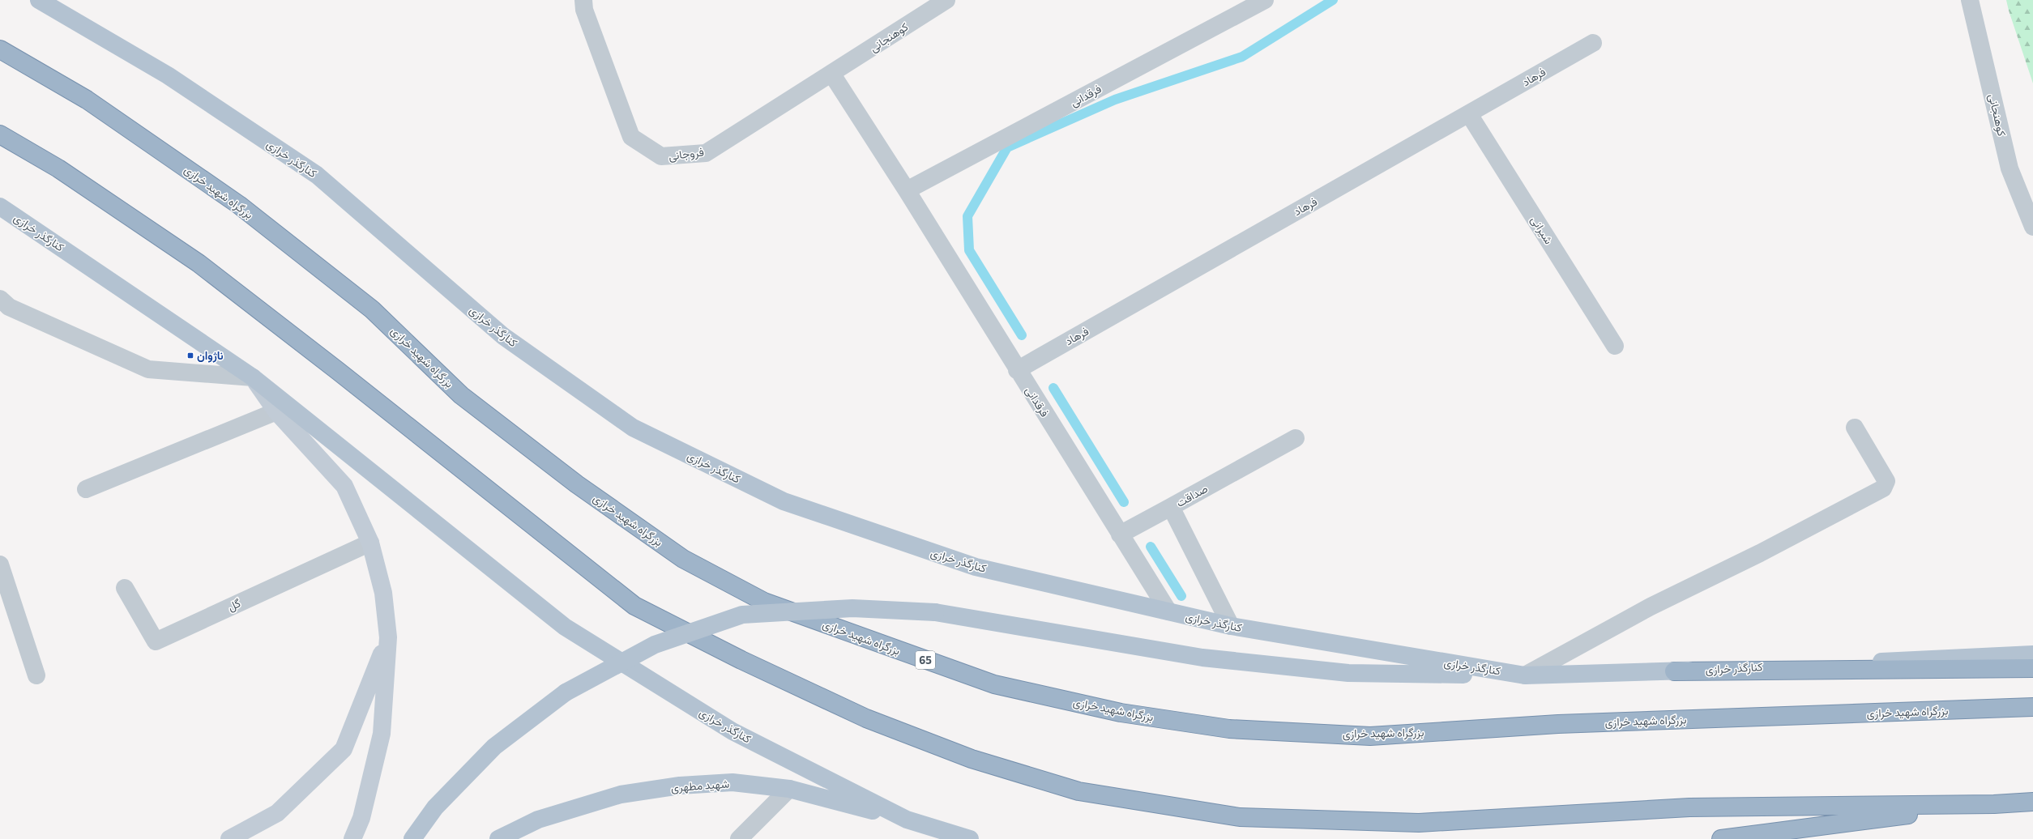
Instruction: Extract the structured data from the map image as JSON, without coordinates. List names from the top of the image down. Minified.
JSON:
{"streets":{"highway":["بزرگراه شهید خرازی","65"],"main road":["کنارگذر خرازی","شهید مطهری"],"street":["کوهنجانی","فرهاد","فرقدانی","فروجانی","شیرانی","صداقت","گل"]},"crossings":[["کوهنجانی","فرقدانی"],["کوهنجانی","فروجانی"],["فرهاد","فرقدانی"],["فرهاد","شیرانی"],["فرقدانی","فروجانی"],["فرقدانی","کنارگذر خرازی"],["کنارگذر خرازی","صداقت"],["کنارگذر خرازی","شهید مطهری"]],"places":{"transit":["ناژوان"]}}
